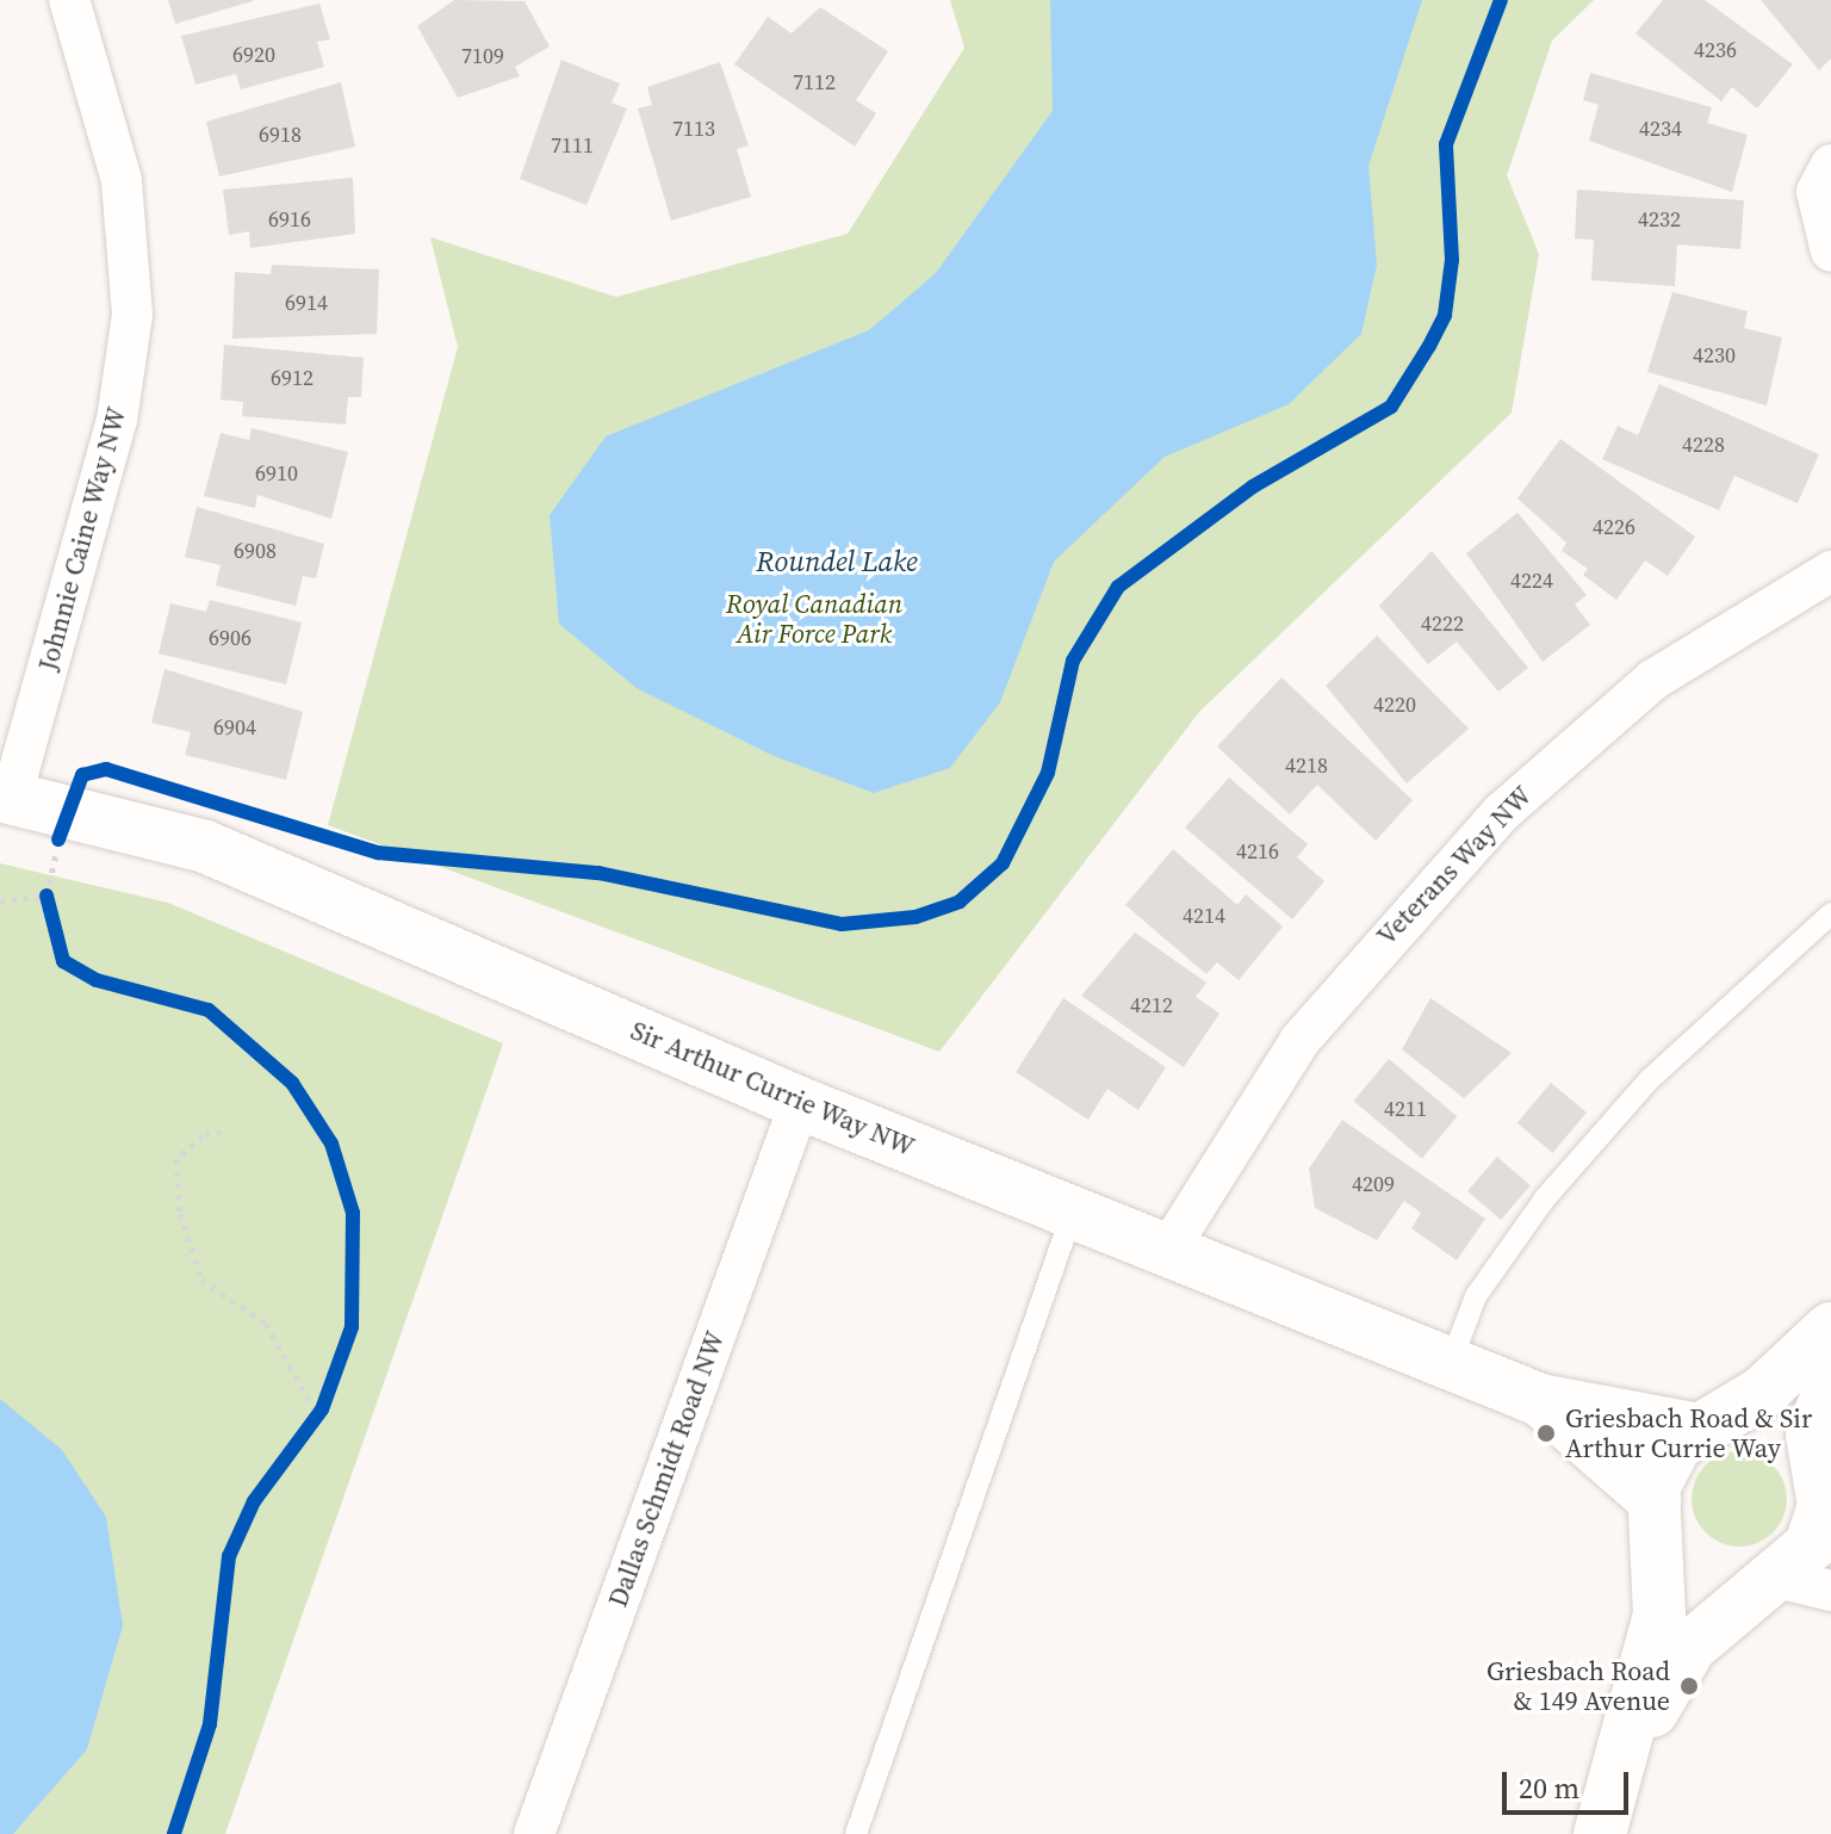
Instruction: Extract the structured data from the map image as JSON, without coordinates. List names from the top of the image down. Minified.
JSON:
{"streets":{"street":["Johnnie Caine Way NW","Veterans Way NW","Sir Arthur Currie Way NW","Dallas Schmidt Road NW"]},"crossings":[["Johnnie Caine Way NW","Sir Arthur Currie Way NW"],["Veterans Way NW","Sir Arthur Currie Way NW"],["Sir Arthur Currie Way NW","Dallas Schmidt Road NW"]],"water":["Roundel Lake"],"parks":["Royal Canadian Air Force Park"],"places":["Griesbach Road & Sir Arthur Currie Way","Griesbach Road & 149 Avenue"],"house_numbers":["4236","6920","7109","7112","7113","4234","6918","7111","6916","4232","6914","4230","6912","4228","6910","4226","6908","4224","4222","6906","4220","6904","4218","4216","4214","4212","4211","4209"],"scale_bar":"20 m"}
